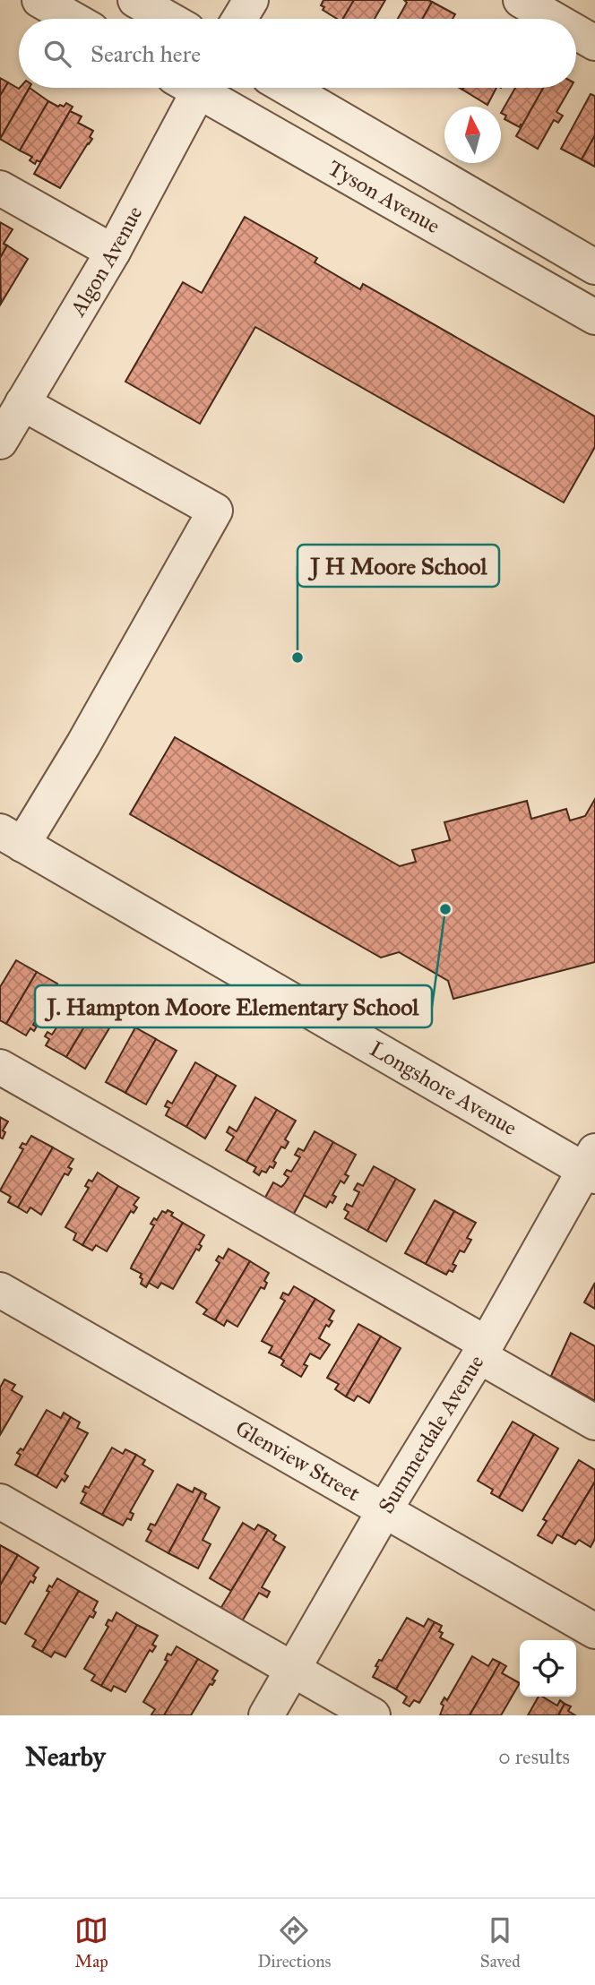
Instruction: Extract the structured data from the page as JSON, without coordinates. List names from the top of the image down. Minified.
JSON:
{"streets":{"street":["Tyson Avenue","Algon Avenue","Longshore Avenue","Summerdale Avenue","Glenview Street"]},"crossings":[["Longshore Avenue","Summerdale Avenue"],["Summerdale Avenue","Glenview Street"]],"places":["J H Moore School","J. Hampton Moore Elementary School"],"north":"top","page":{"search":"Search here","heading":["Nearby","0 results"],"nav":["Map","Directions","Saved"]}}
